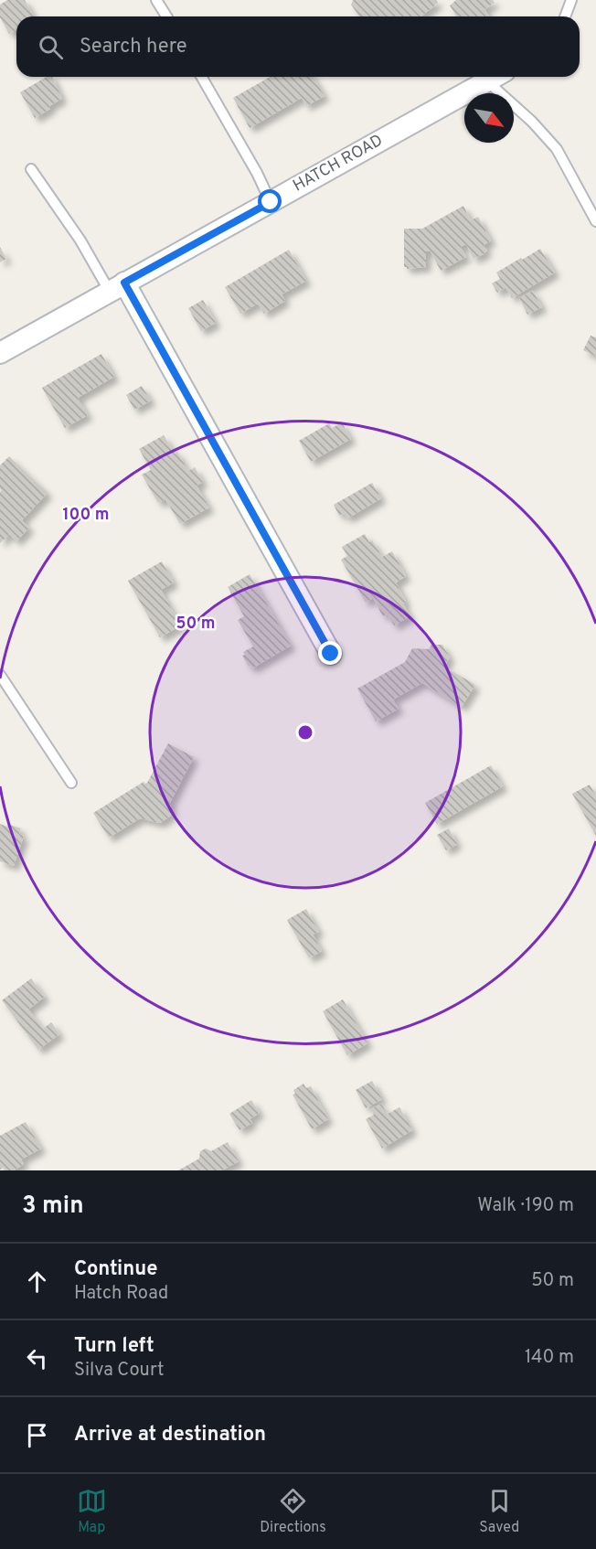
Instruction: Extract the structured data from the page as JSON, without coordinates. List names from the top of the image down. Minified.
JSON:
{"streets":{"street":["HATCH ROAD"]},"north":"bottom right","page":{"search":"Search here","heading":["3 min","Walk · 190 m"],"list":[["Continue","Hatch Road","50 m"],["Turn left","Silva Court","140 m"],"Arrive at destination"],"nav":["Map","Directions","Saved"]},"rings":["100 m","50 m"]}
